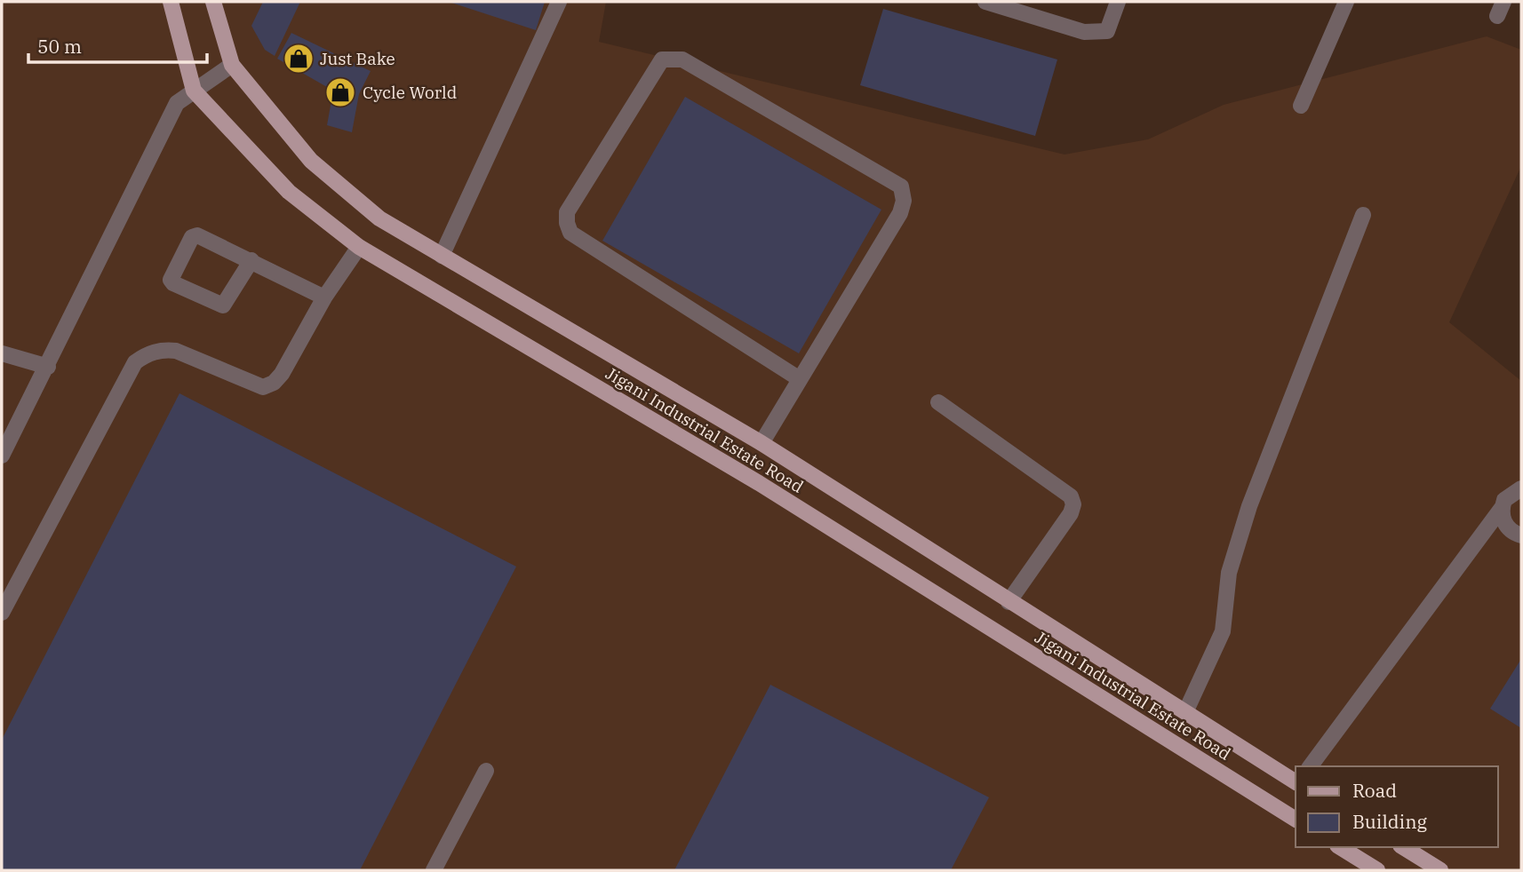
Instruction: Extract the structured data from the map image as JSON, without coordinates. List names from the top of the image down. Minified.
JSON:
{"streets":{"main road":["Jigani Industrial Estate Road"]},"places":{"shop":["Just Bake","Cycle World"]},"legend":["Road","Building"],"scale_bar":"50 m"}
